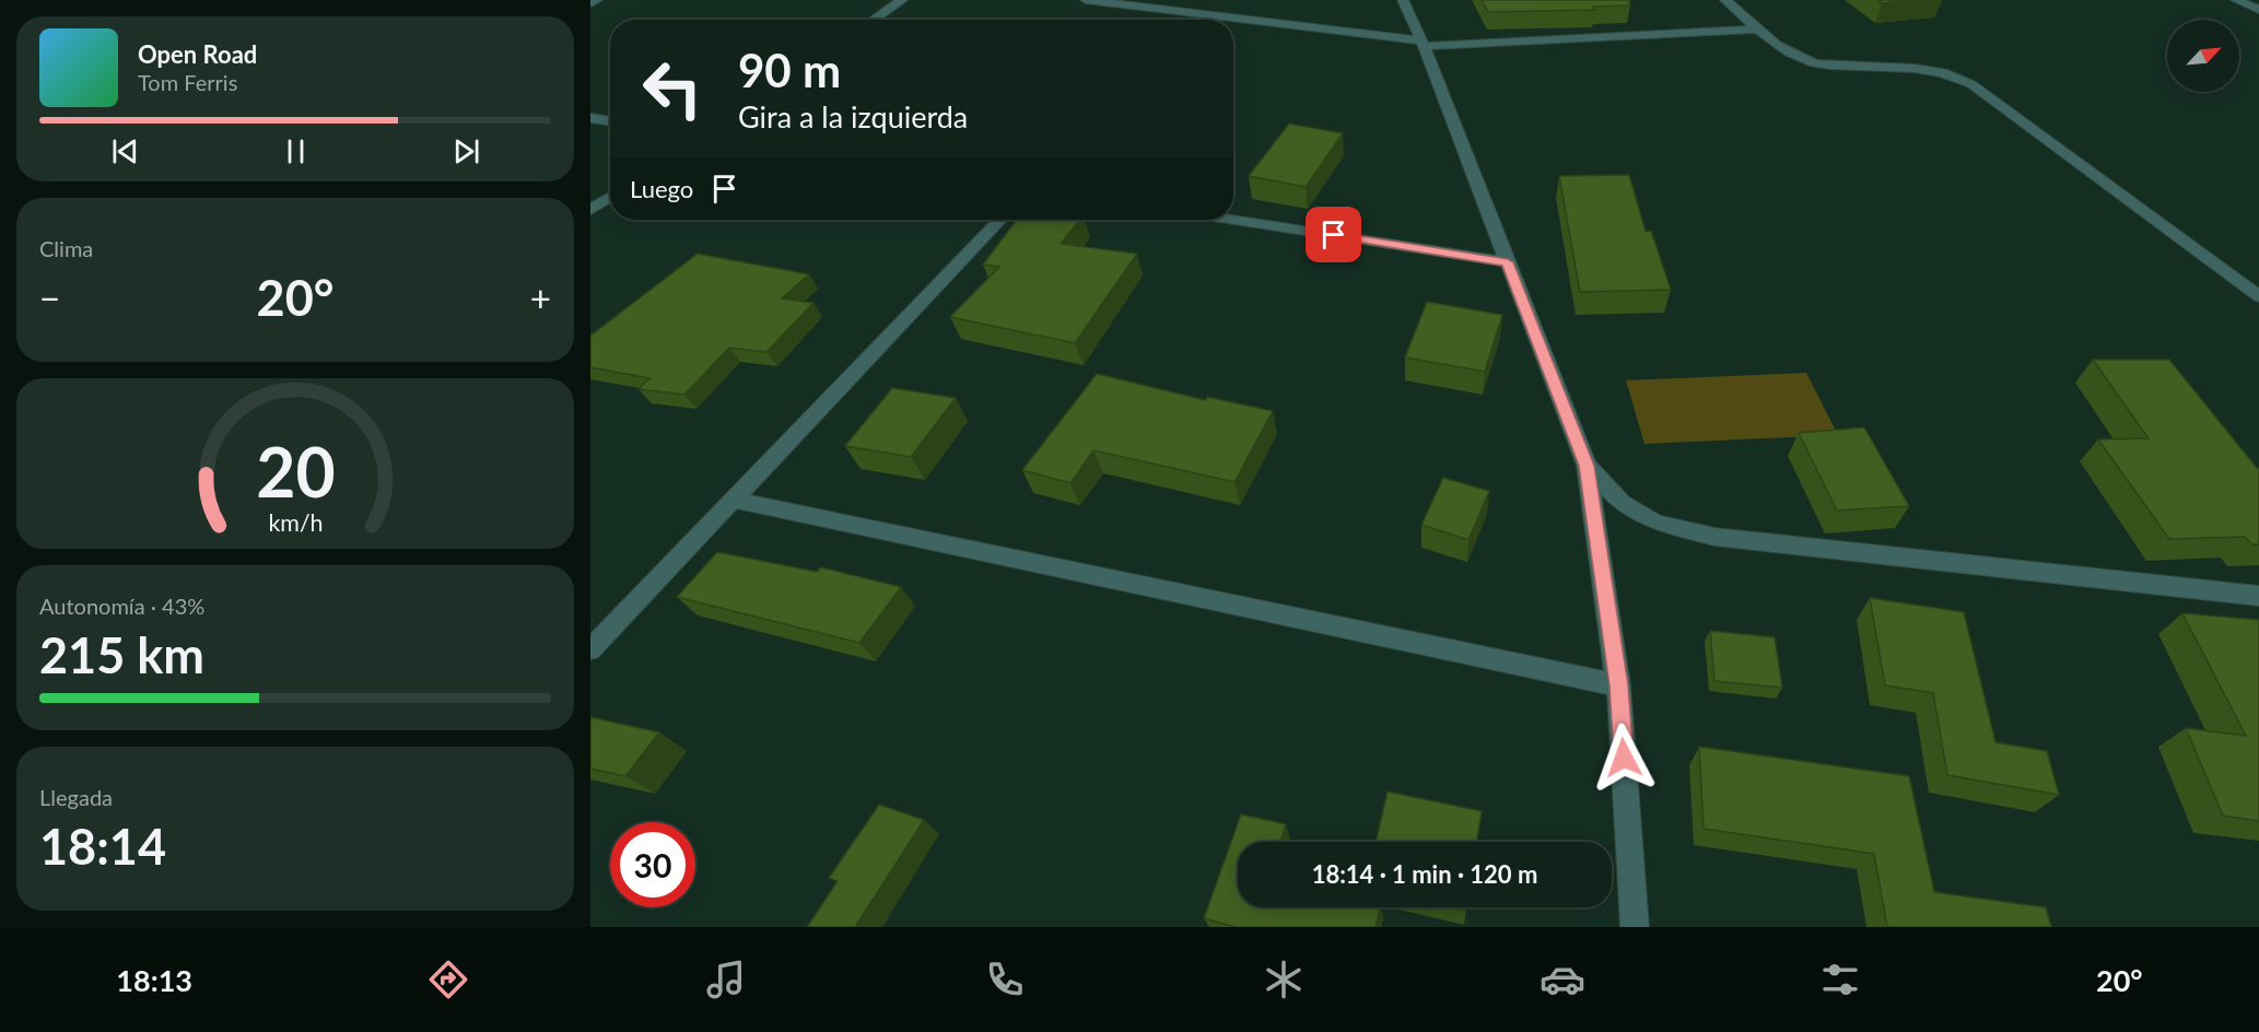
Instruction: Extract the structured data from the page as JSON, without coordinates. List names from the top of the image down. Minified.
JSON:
{"north":"top right","page":{"turn":["90 m","Gira a la izquierda"],"song":["Open Road","Tom Ferris"],"then":"Luego","tile":["Clima",["Autonomía · 43%","215 km"],["Llegada","18:14"]],"heat":["−","20°","+"],"limit":"30","trip":"18:14 · 1 min · 120 m","tabs":["18:13","20°"],"gauge":["20","km/h"]}}
